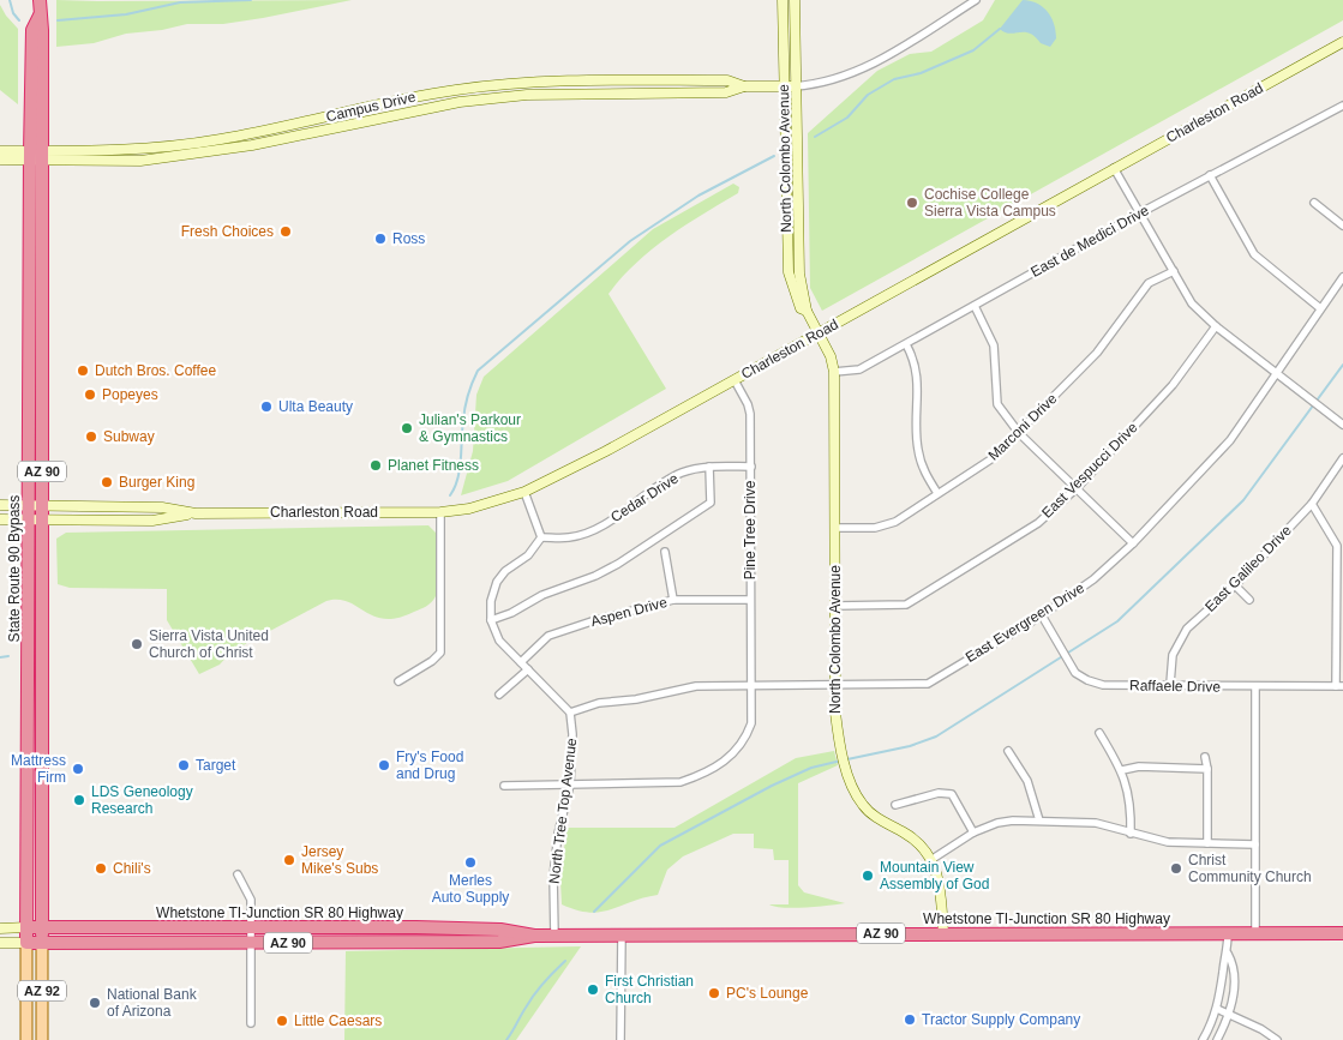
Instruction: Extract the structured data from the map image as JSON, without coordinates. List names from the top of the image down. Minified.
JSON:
{"streets":{"highway":["AZ 90","State Route 90 Bypass","Whetstone TI-Junction SR 80 Highway","AZ 92"],"street":["Campus Drive","Charleston Road","North Colombo Avenue","East de Medici Drive","Marconi Drive","East Vespucci Drive","Cedar Drive","Pine Tree Drive","East Galileo Drive","Aspen Drive","East Evergreen Drive","Raffaele Drive","North Tree Top Avenue"]},"crossings":[["Campus Drive","North Colombo Avenue"],["Campus Drive","State Route 90 Bypass"],["Charleston Road","North Colombo Avenue"],["Charleston Road","Pine Tree Drive"],["Charleston Road","State Route 90 Bypass"],["North Colombo Avenue","East de Medici Drive"],["North Colombo Avenue","Marconi Drive"],["North Colombo Avenue","East Vespucci Drive"],["North Colombo Avenue","East Evergreen Drive"],["Cedar Drive","Pine Tree Drive"],["Pine Tree Drive","Aspen Drive"],["Pine Tree Drive","East Evergreen Drive"],["Pine Tree Drive","North Tree Top Avenue"],["State Route 90 Bypass","Whetstone TI-Junction SR 80 Highway"],["State Route 90 Bypass","AZ 92"],["East Galileo Drive","Raffaele Drive"],["East Evergreen Drive","Raffaele Drive"],["East Evergreen Drive","North Tree Top Avenue"],["North Tree Top Avenue","Whetstone TI-Junction SR 80 Highway"],["Whetstone TI-Junction SR 80 Highway","AZ 92"]],"places":["Cochise College Sierra Vista Campus","Fresh Choices","Ross","Dutch Bros. Coffee","Popeyes","Ulta Beauty","Julian's Parkour & Gymnastics","Subway","Planet Fitness","Burger King","Sierra Vista United Church of Christ","Target","Fry's Food and Drug","Mattress Firm","LDS Geneology Research","Jersey Mike's Subs","Merles Auto Supply","Chili's","Christ Community Church","Mountain View Assembly of God","First Christian Church","PC's Lounge","National Bank of Arizona","Tractor Supply Company","Little Caesars"]}
